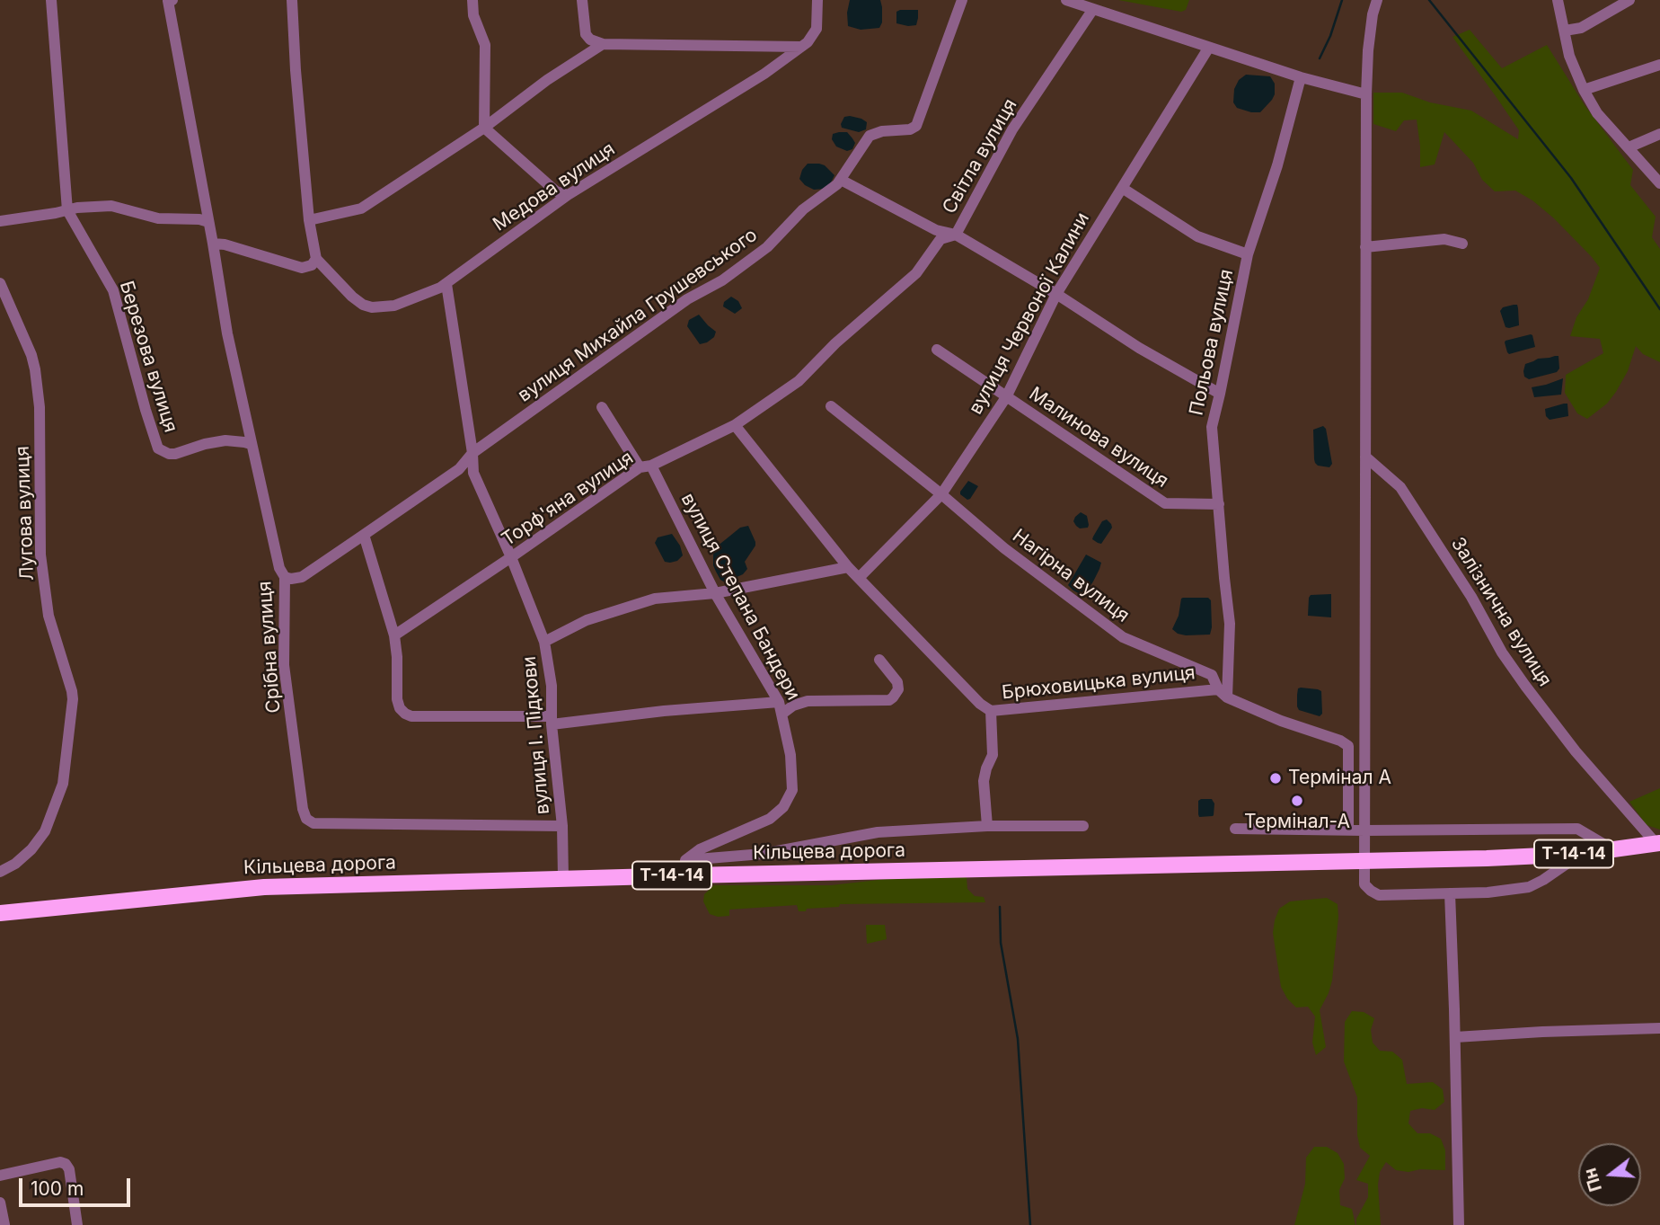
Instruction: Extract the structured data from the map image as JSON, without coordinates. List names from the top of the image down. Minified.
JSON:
{"streets":{"highway":["Кільцева дорога","Т-14-14"],"street":["Світла вулиця","Медова вулиця","вулиця Червоної Калини","вулиця Михайла Грушевського","Польова вулиця","Березова вулиця","Малинова вулиця","Торф'яна вулиця","Лугова вулиця","Нагірна вулиця","вулиця Степана Бандери","Залізнична вулиця","Срібна вулиця","Брюховицька вулиця","вулиця І. Підкови"]},"crossings":[["Світла вулиця","Торф'яна вулиця"],["Медова вулиця","вулиця І. Підкови"],["вулиця Червоної Калини","Малинова вулиця"],["вулиця Червоної Калини","Нагірна вулиця"],["вулиця Михайла Грушевського","Срібна вулиця"],["вулиця Михайла Грушевського","вулиця І. Підкови"],["Польова вулиця","Малинова вулиця"],["Польова вулиця","Нагірна вулиця"],["Польова вулиця","Брюховицька вулиця"],["Березова вулиця","Срібна вулиця"],["Торф'яна вулиця","вулиця Степана Бандери"],["Торф'яна вулиця","вулиця І. Підкови"],["Нагірна вулиця","Брюховицька вулиця"],["вулиця Степана Бандери","Кільцева дорога"],["Залізнична вулиця","Кільцева дорога"],["Срібна вулиця","вулиця І. Підкови"],["вулиця І. Підкови","Кільцева дорога"]],"places":["Термінал А","Термінал-А"],"scale_bar":"100 m","north":"left"}
